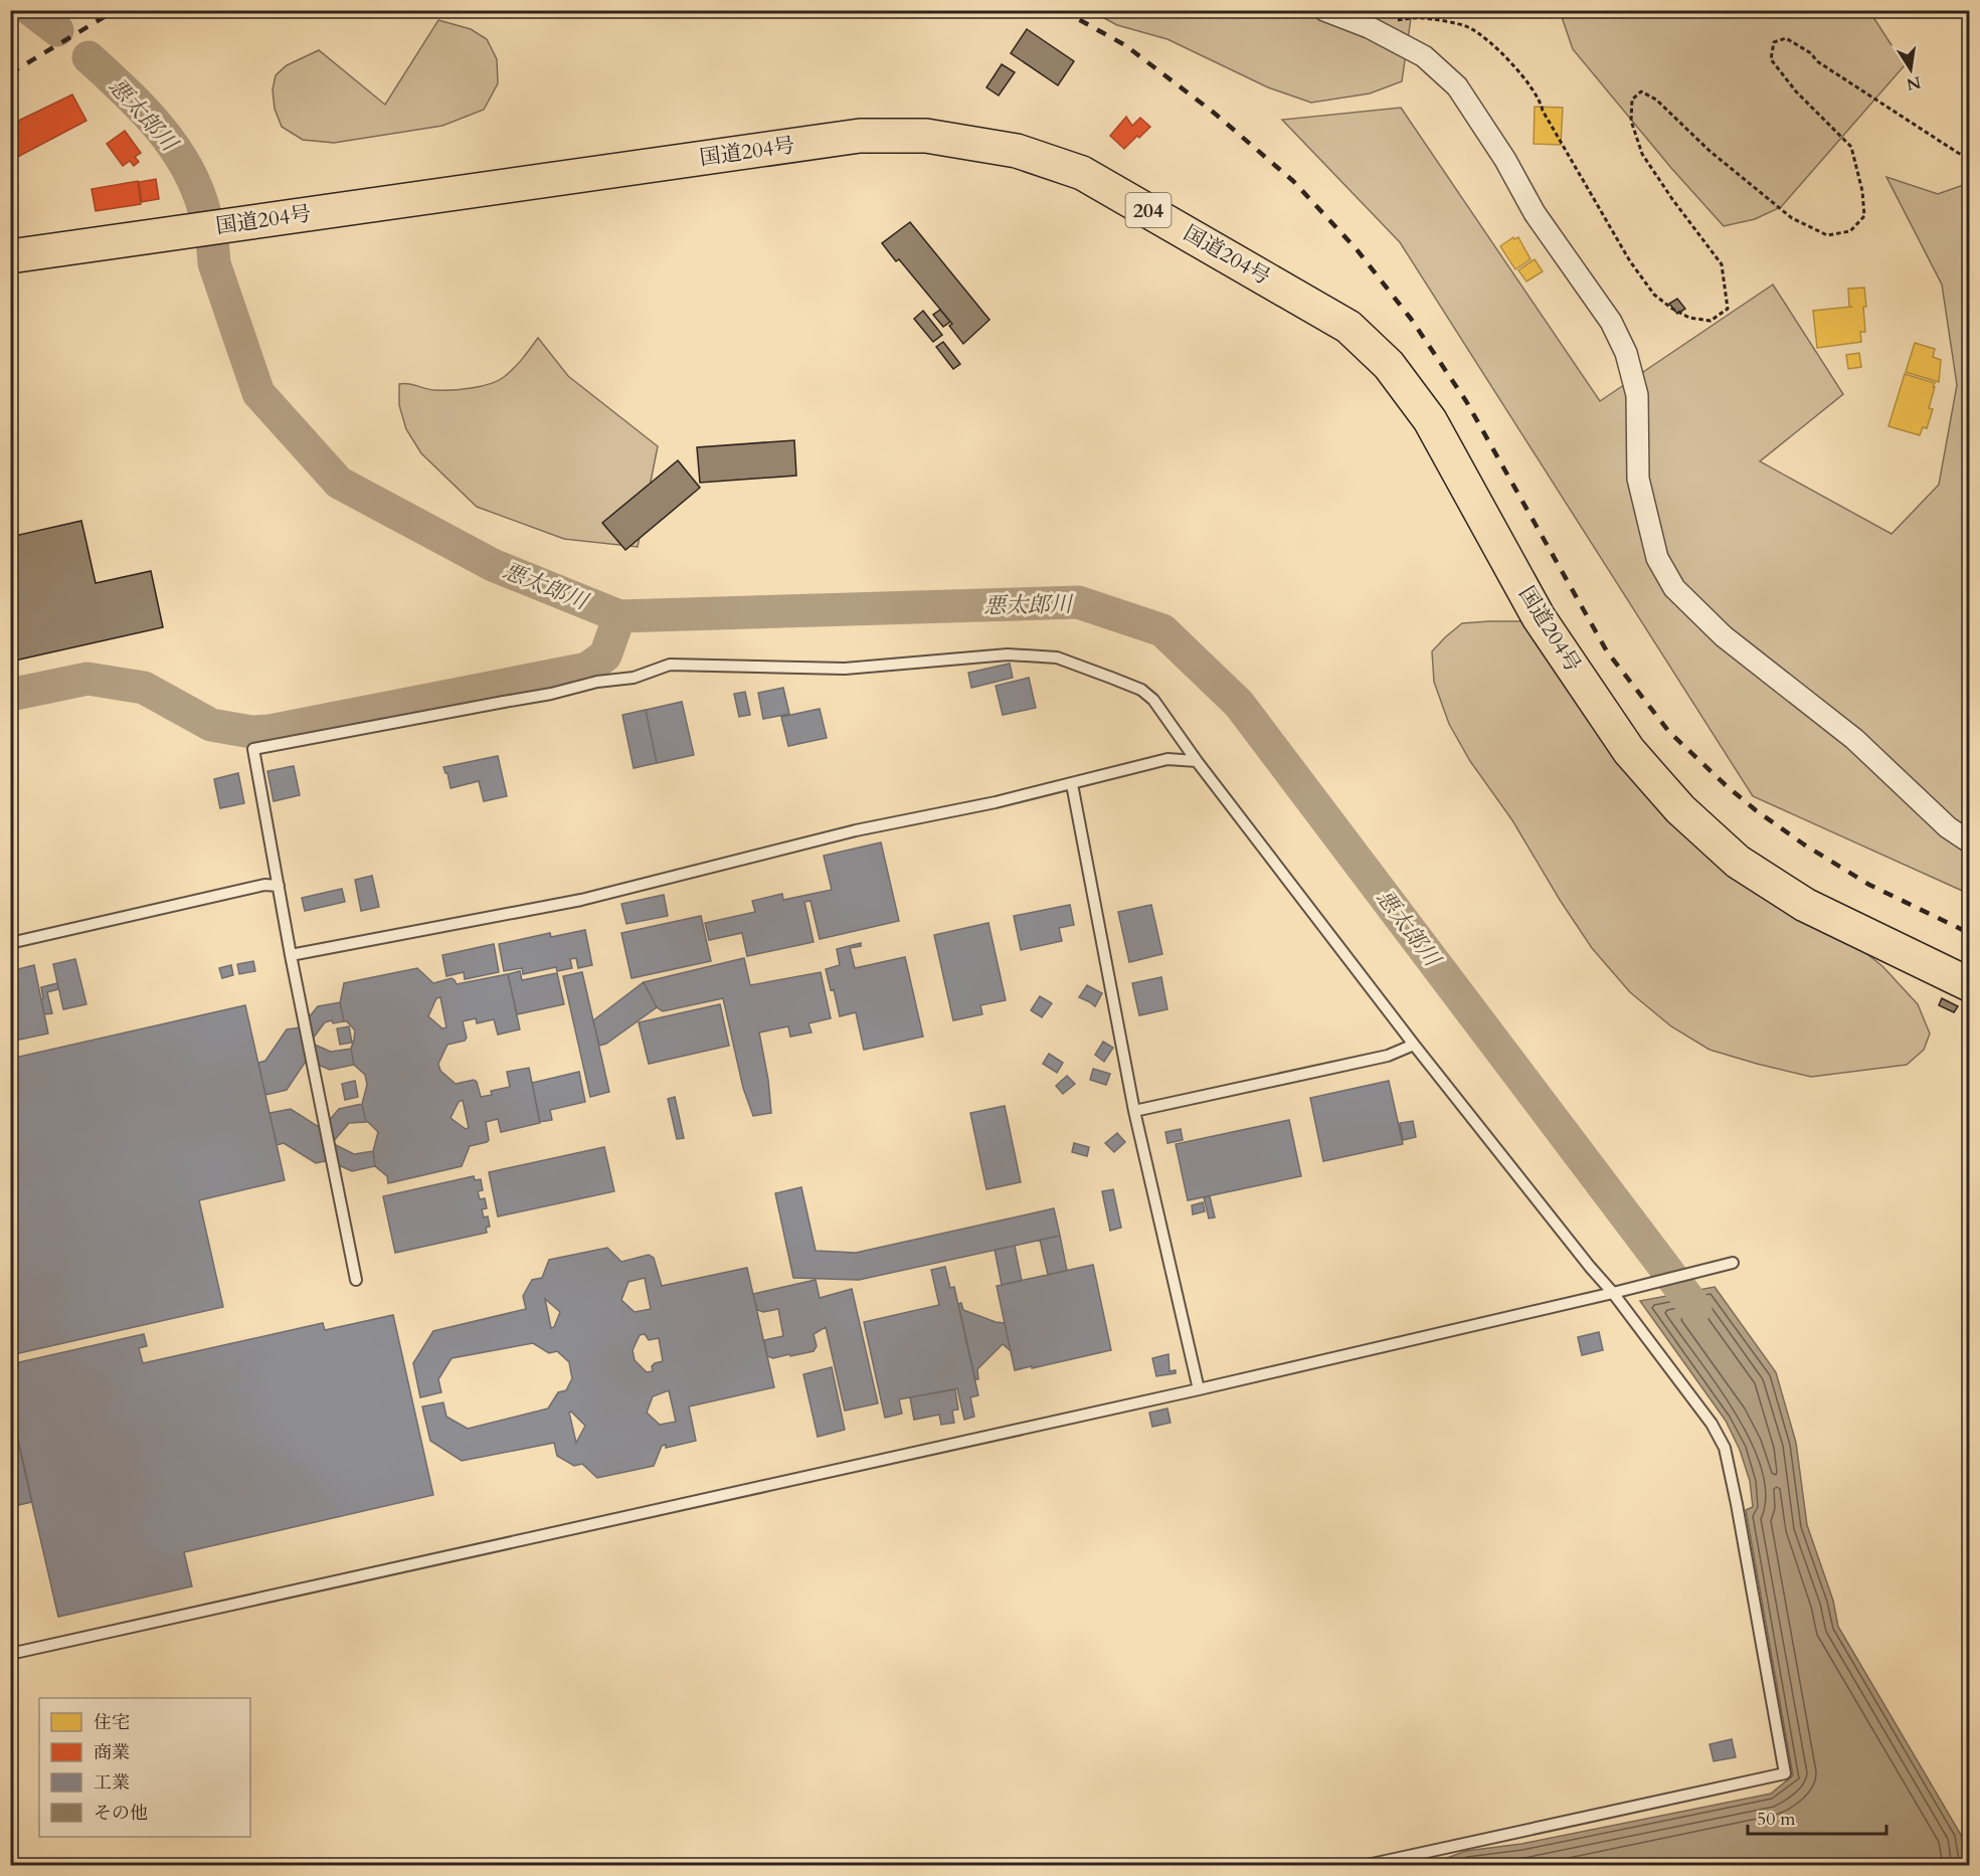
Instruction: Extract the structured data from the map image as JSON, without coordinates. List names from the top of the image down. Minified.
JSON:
{"streets":{"highway":["国道204号","204"]},"water":["悪太郎川"],"legend":["住宅","商業","工業","その他"],"scale_bar":"50 m","north":"bottom"}
